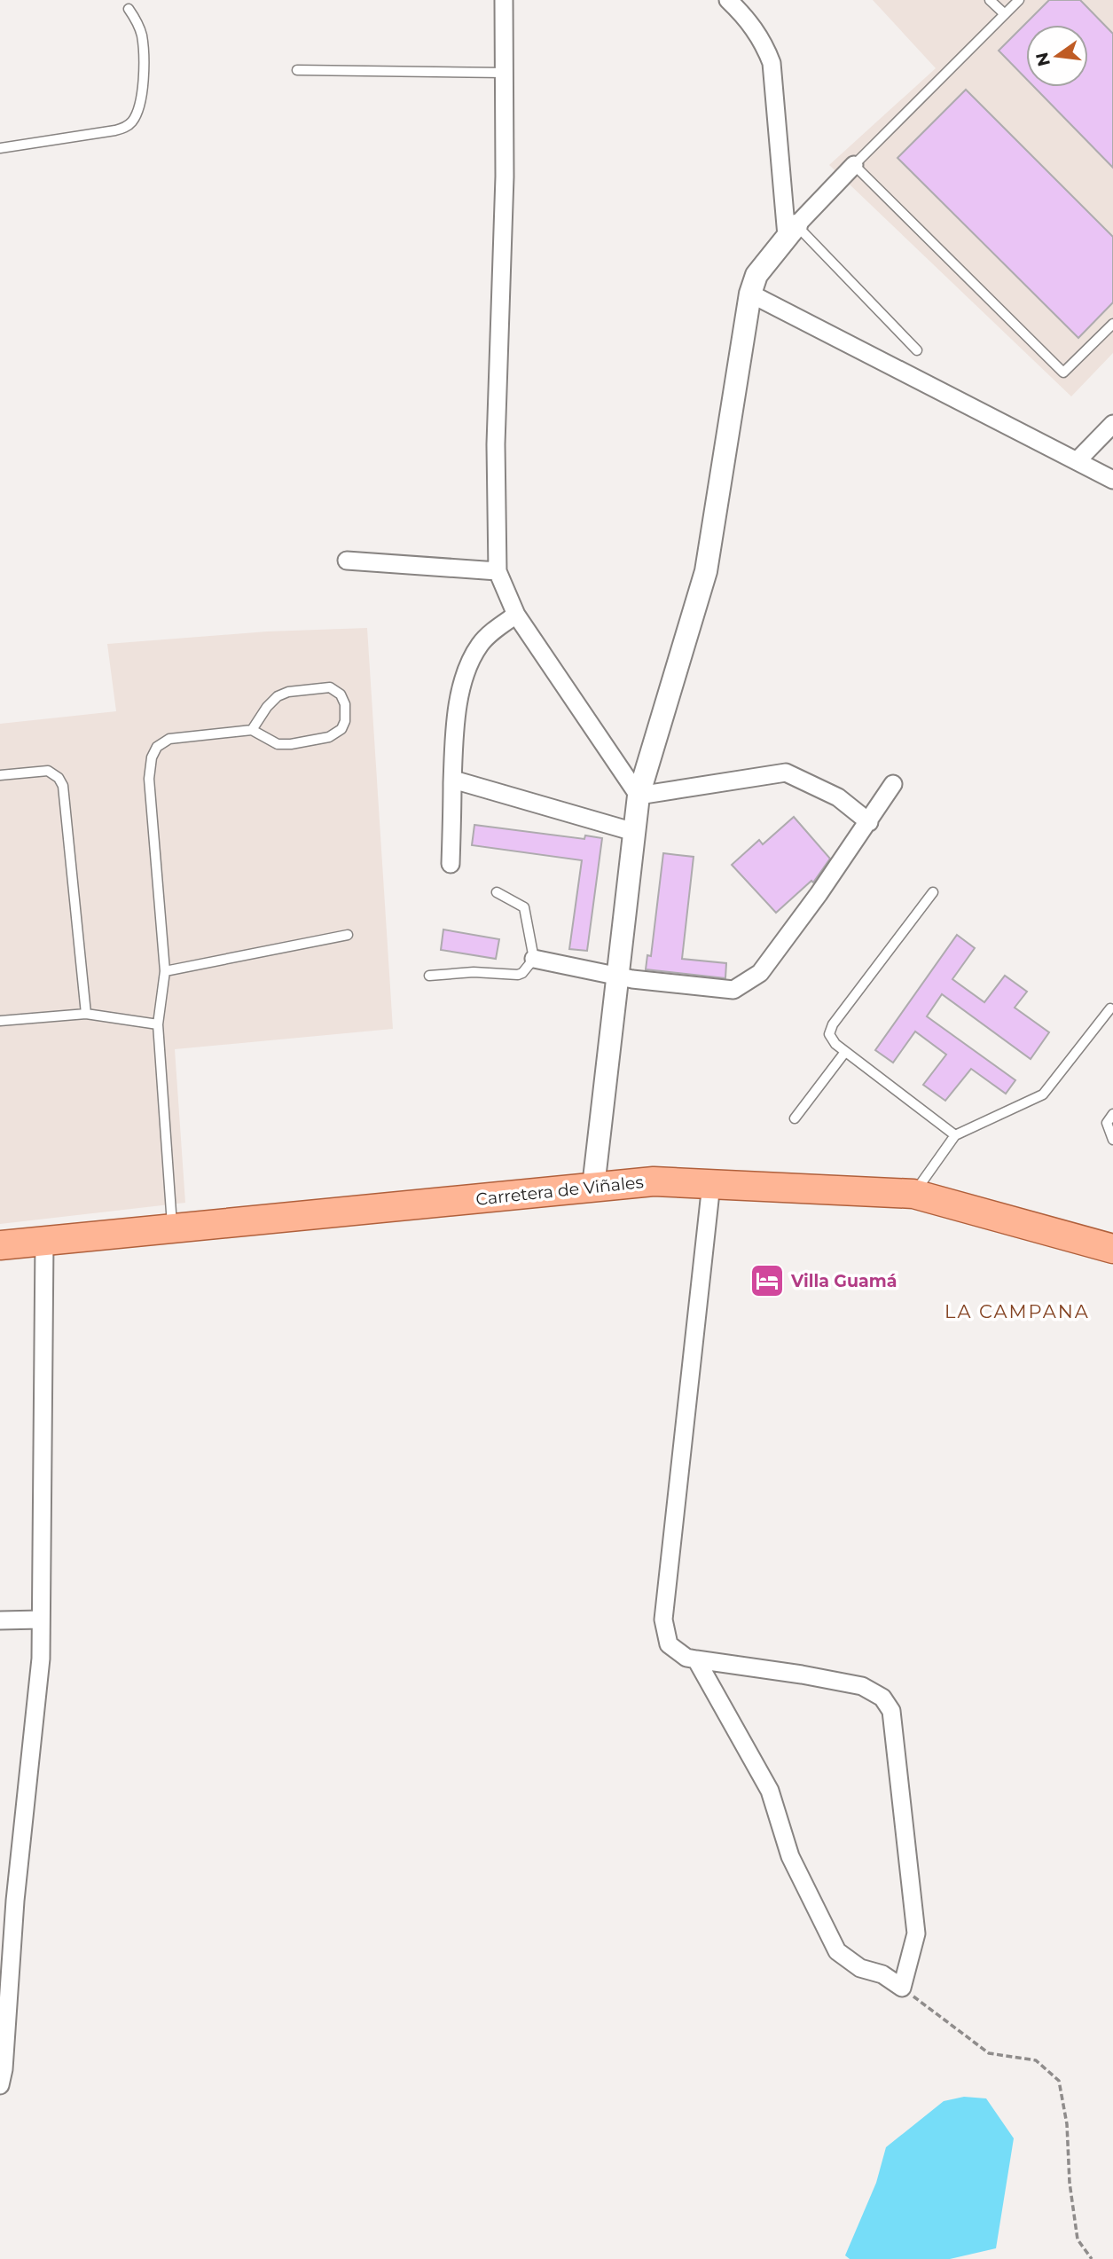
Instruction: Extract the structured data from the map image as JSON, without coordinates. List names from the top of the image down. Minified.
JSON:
{"streets":{"main road":["Carretera de Viñales"]},"districts":["LA CAMPANA"],"places":{"hotel":["Villa Guamá"]},"north":"left"}
